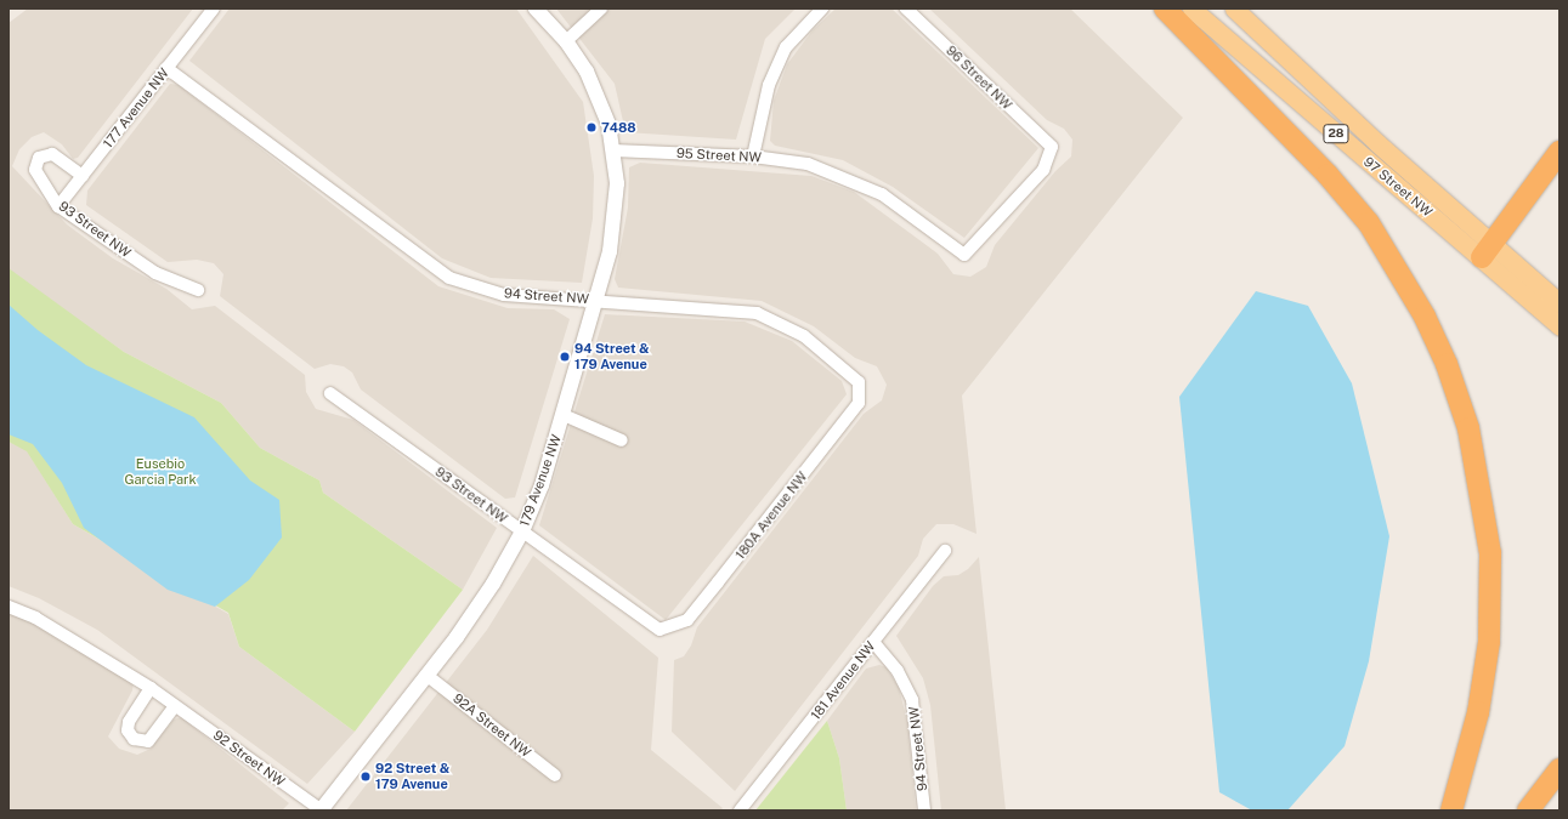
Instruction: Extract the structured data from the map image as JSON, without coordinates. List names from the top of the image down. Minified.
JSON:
{"streets":{"main road":["28","97 Street NW"],"street":["96 Street NW","177 Avenue NW","95 Street NW","93 Street NW","94 Street NW","179 Avenue NW","180A Avenue NW","181 Avenue NW","92A Street NW","92 Street NW"]},"crossings":[["96 Street NW","95 Street NW"],["177 Avenue NW","93 Street NW"],["177 Avenue NW","94 Street NW"],["95 Street NW","179 Avenue NW"],["93 Street NW","179 Avenue NW"],["93 Street NW","180A Avenue NW"],["94 Street NW","179 Avenue NW"],["94 Street NW","180A Avenue NW"],["94 Street NW","181 Avenue NW"],["179 Avenue NW","92A Street NW"],["179 Avenue NW","92 Street NW"]],"parks":["Eusebio Garcia Park"],"places":["7488","94 Street & 179 Avenue","92 Street & 179 Avenue"]}
